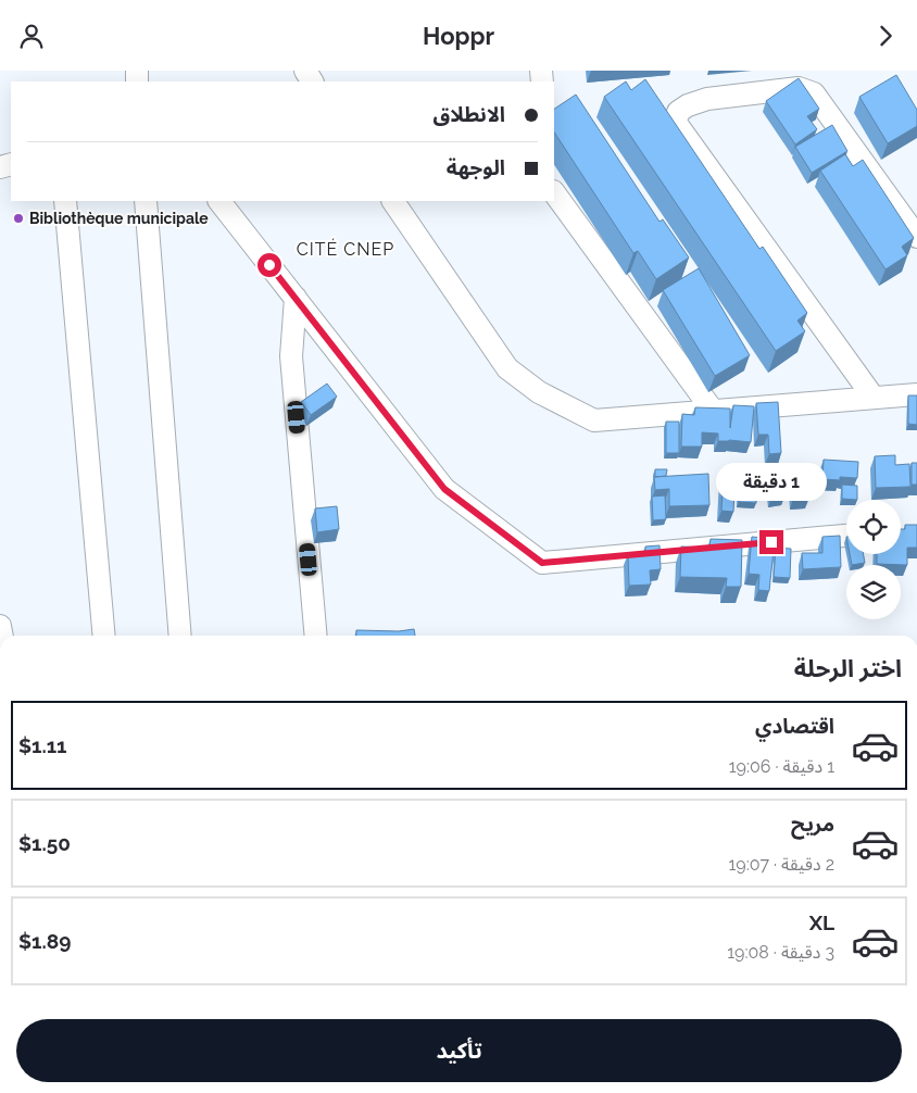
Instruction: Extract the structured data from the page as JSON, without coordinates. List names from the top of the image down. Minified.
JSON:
{"districts":["CITÉ CNEP"],"places":["Bibliothèque municipale"],"page":{"header":"Hoppr","banner":["الانطلاق","الوجهة"],"bubble":"1 دقيقة","heading":"اختر الرحلة","list":[{"name":"اقتصادي","note":"1 دقيقة · 19:06","value":"$1.11"},{"name":"مريح","note":"2 دقيقة · 19:07","value":"$1.50"},{"name":"XL","note":"3 دقيقة · 19:08","value":"$1.89"}],"buttons":"تأكيد"}}
